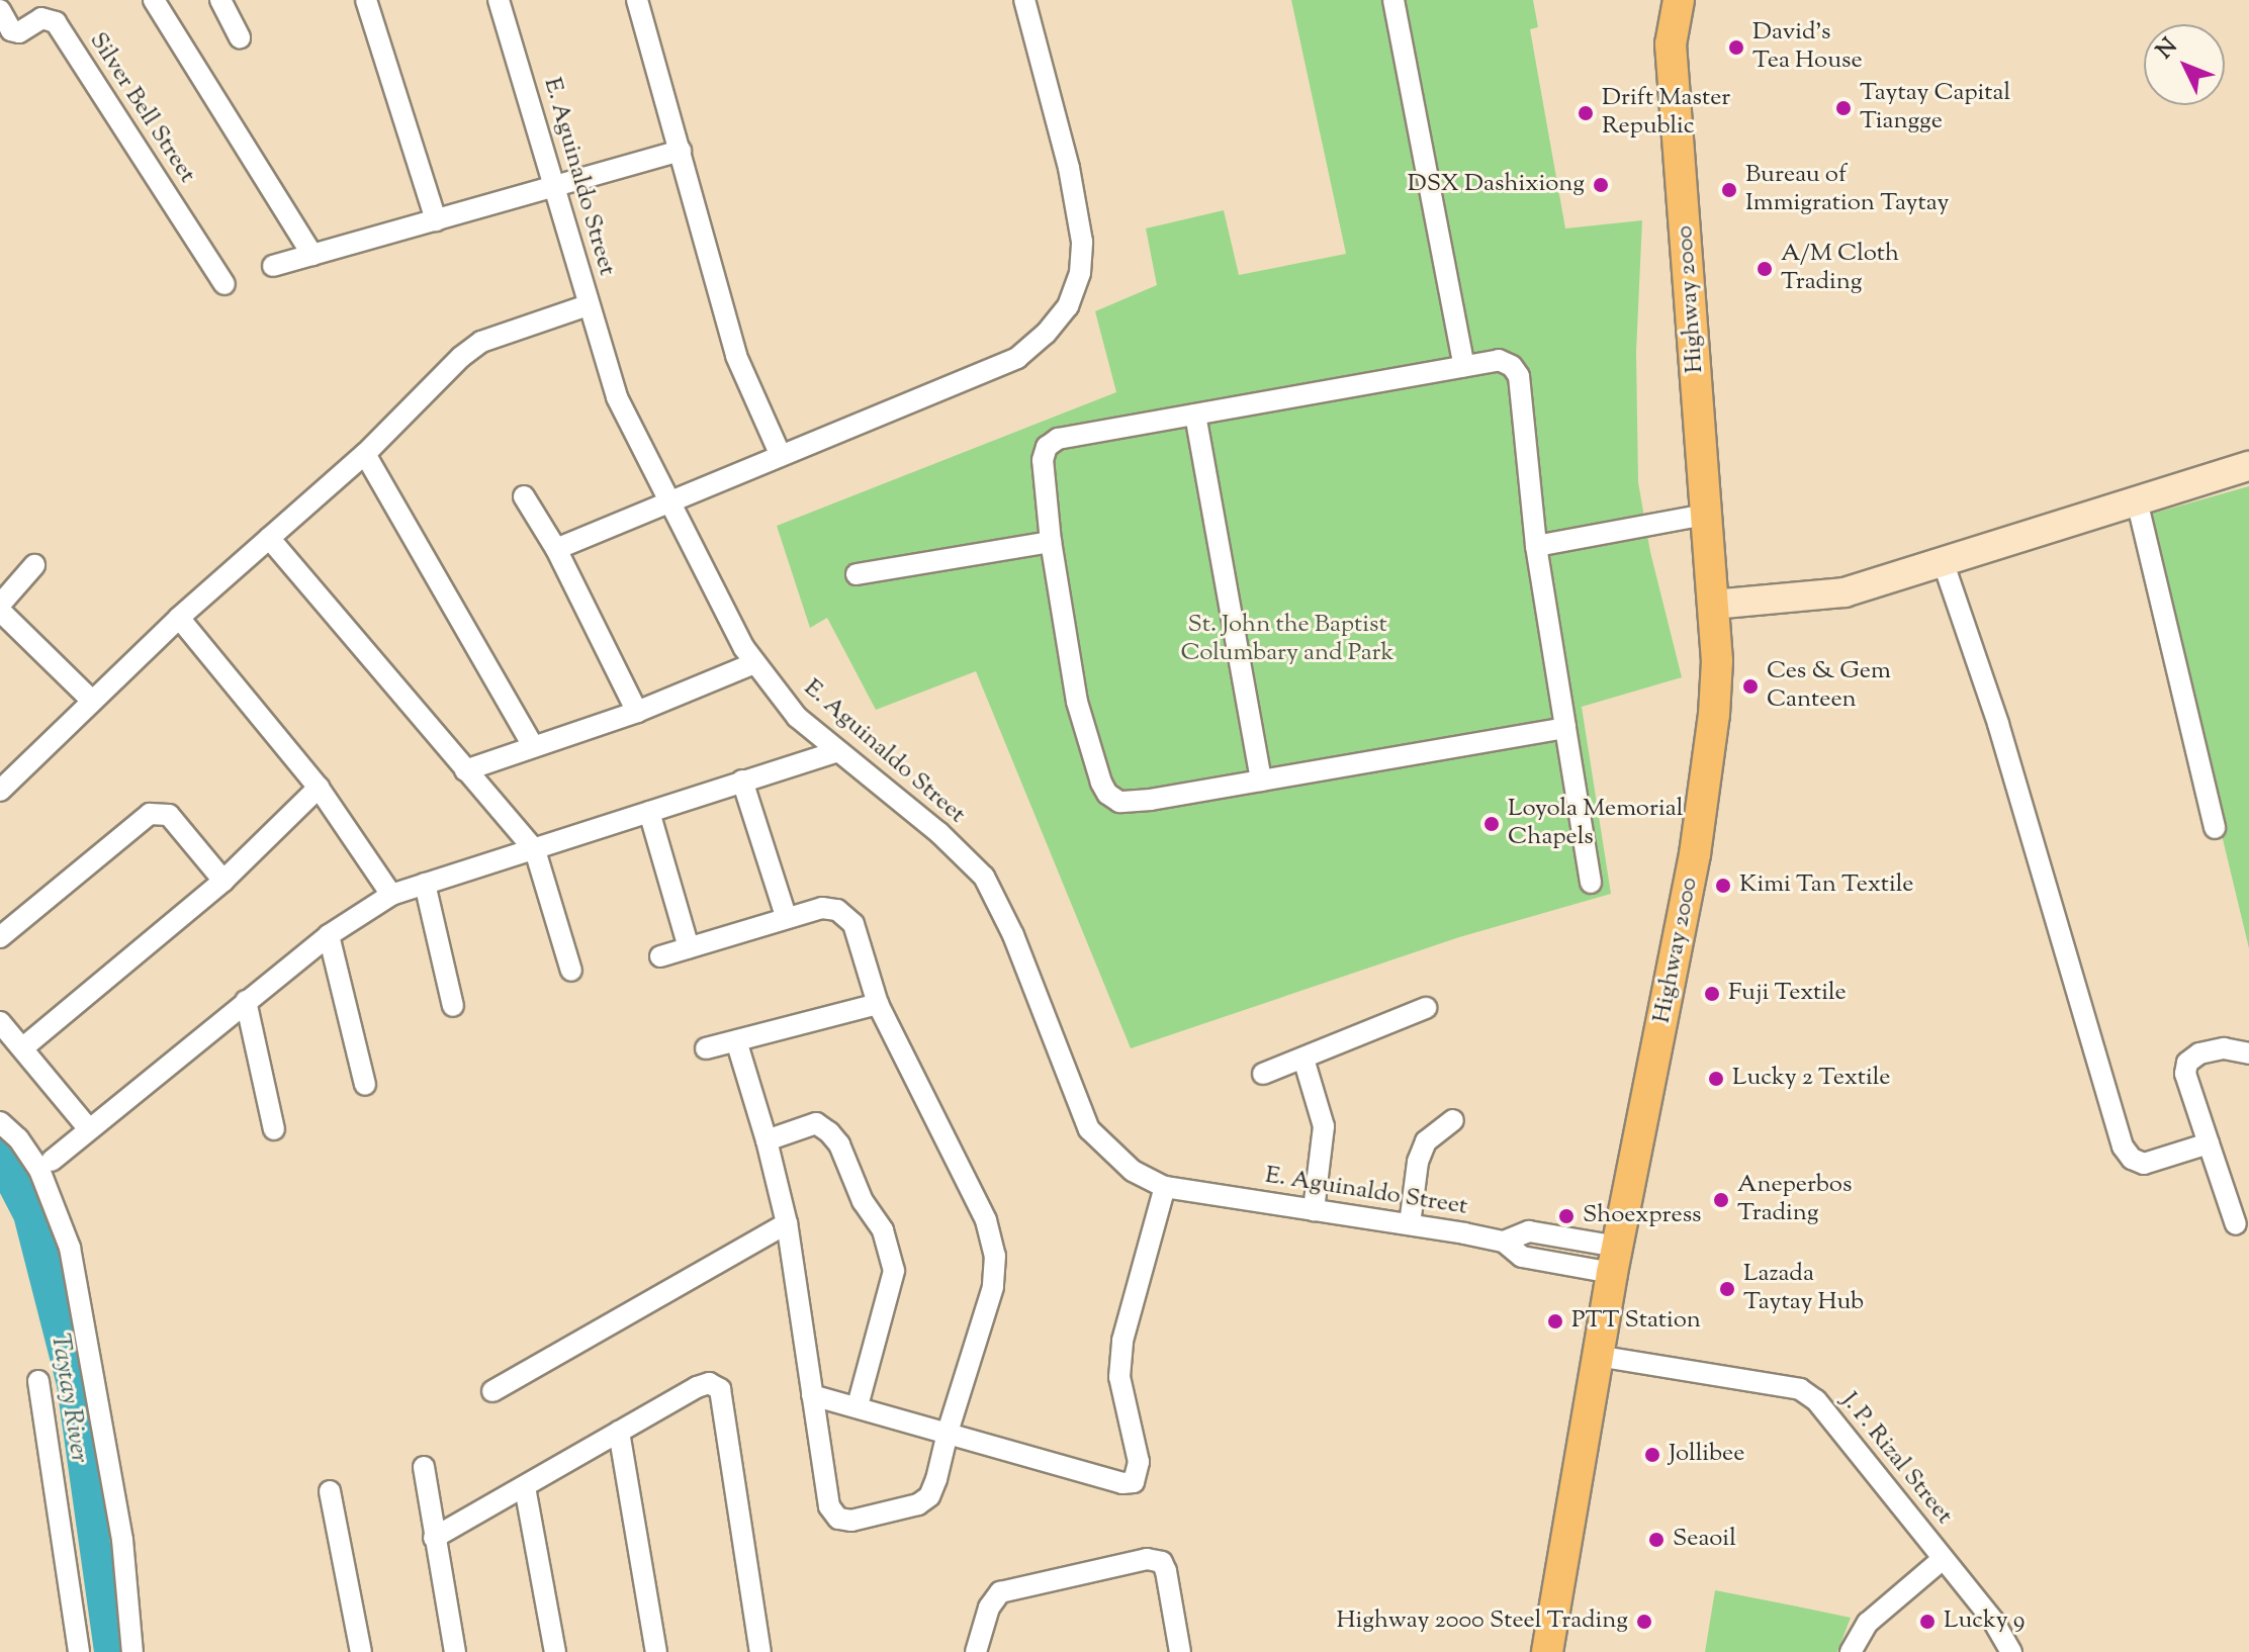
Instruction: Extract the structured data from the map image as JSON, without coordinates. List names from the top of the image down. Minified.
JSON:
{"streets":{"main road":["Highway 2000"],"street":["Silver Bell Street","E. Aguinaldo Street","J. P. Rizal Street"]},"crossings":[["E. Aguinaldo Street","Highway 2000"],["Highway 2000","J. P. Rizal Street"]],"water":["Taytay River"],"parks":["St. John the Baptist Columbary and Park"],"places":["David’s Tea House","Taytay Capital Tiangge","Drift Master Republic","DSX Dashixiong","Bureau of Immigration Taytay","A/M Cloth Trading","Ces & Gem Canteen","Loyola Memorial Chapels","Kimi Tan Textile","Fuji Textile","Lucky 2 Textile","Aneperbos Trading","Shoexpress","Lazada Taytay Hub","PTT Station","Jollibee","Seaoil","Highway 2000 Steel Trading","Lucky 9"],"north":"top left"}
